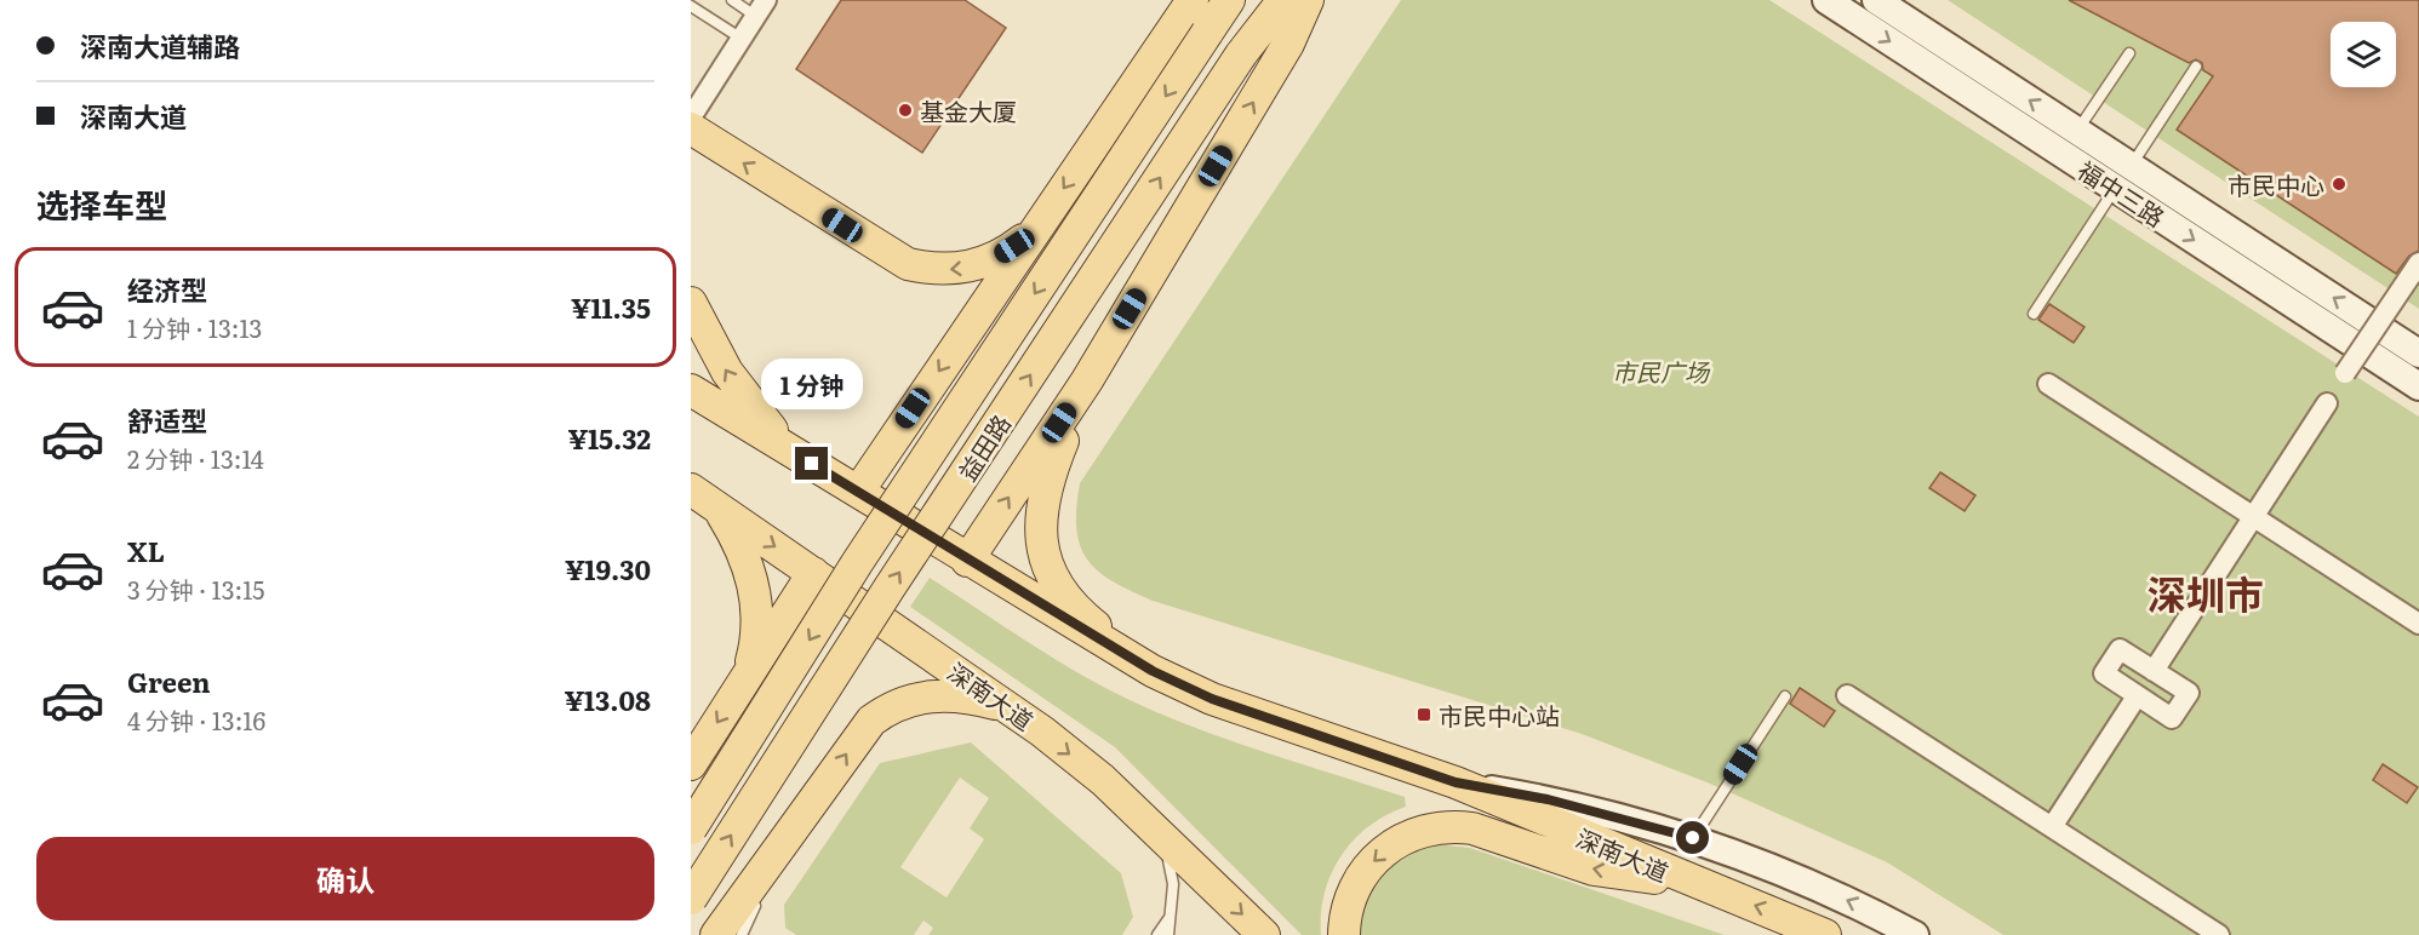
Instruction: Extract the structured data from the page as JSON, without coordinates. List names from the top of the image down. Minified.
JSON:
{"streets":{"main road":["益田路","深南大道"],"street":["福中三路"]},"districts":["深圳市"],"parks":["市民广场"],"places":{"other":["基金大厦","市民中心"],"transit":["市民中心站"]},"page":{"banner":["深南大道辅路","深南大道"],"heading":"选择车型","list":[{"name":"经济型","note":"1 分钟 · 13:13","value":"¥11.35"},{"name":"舒适型","note":"2 分钟 · 13:14","value":"¥15.32"},{"name":"XL","note":"3 分钟 · 13:15","value":"¥19.30"},{"name":"Green","note":"4 分钟 · 13:16","value":"¥13.08"}],"bubble":"1 分钟","buttons":"确认"}}
